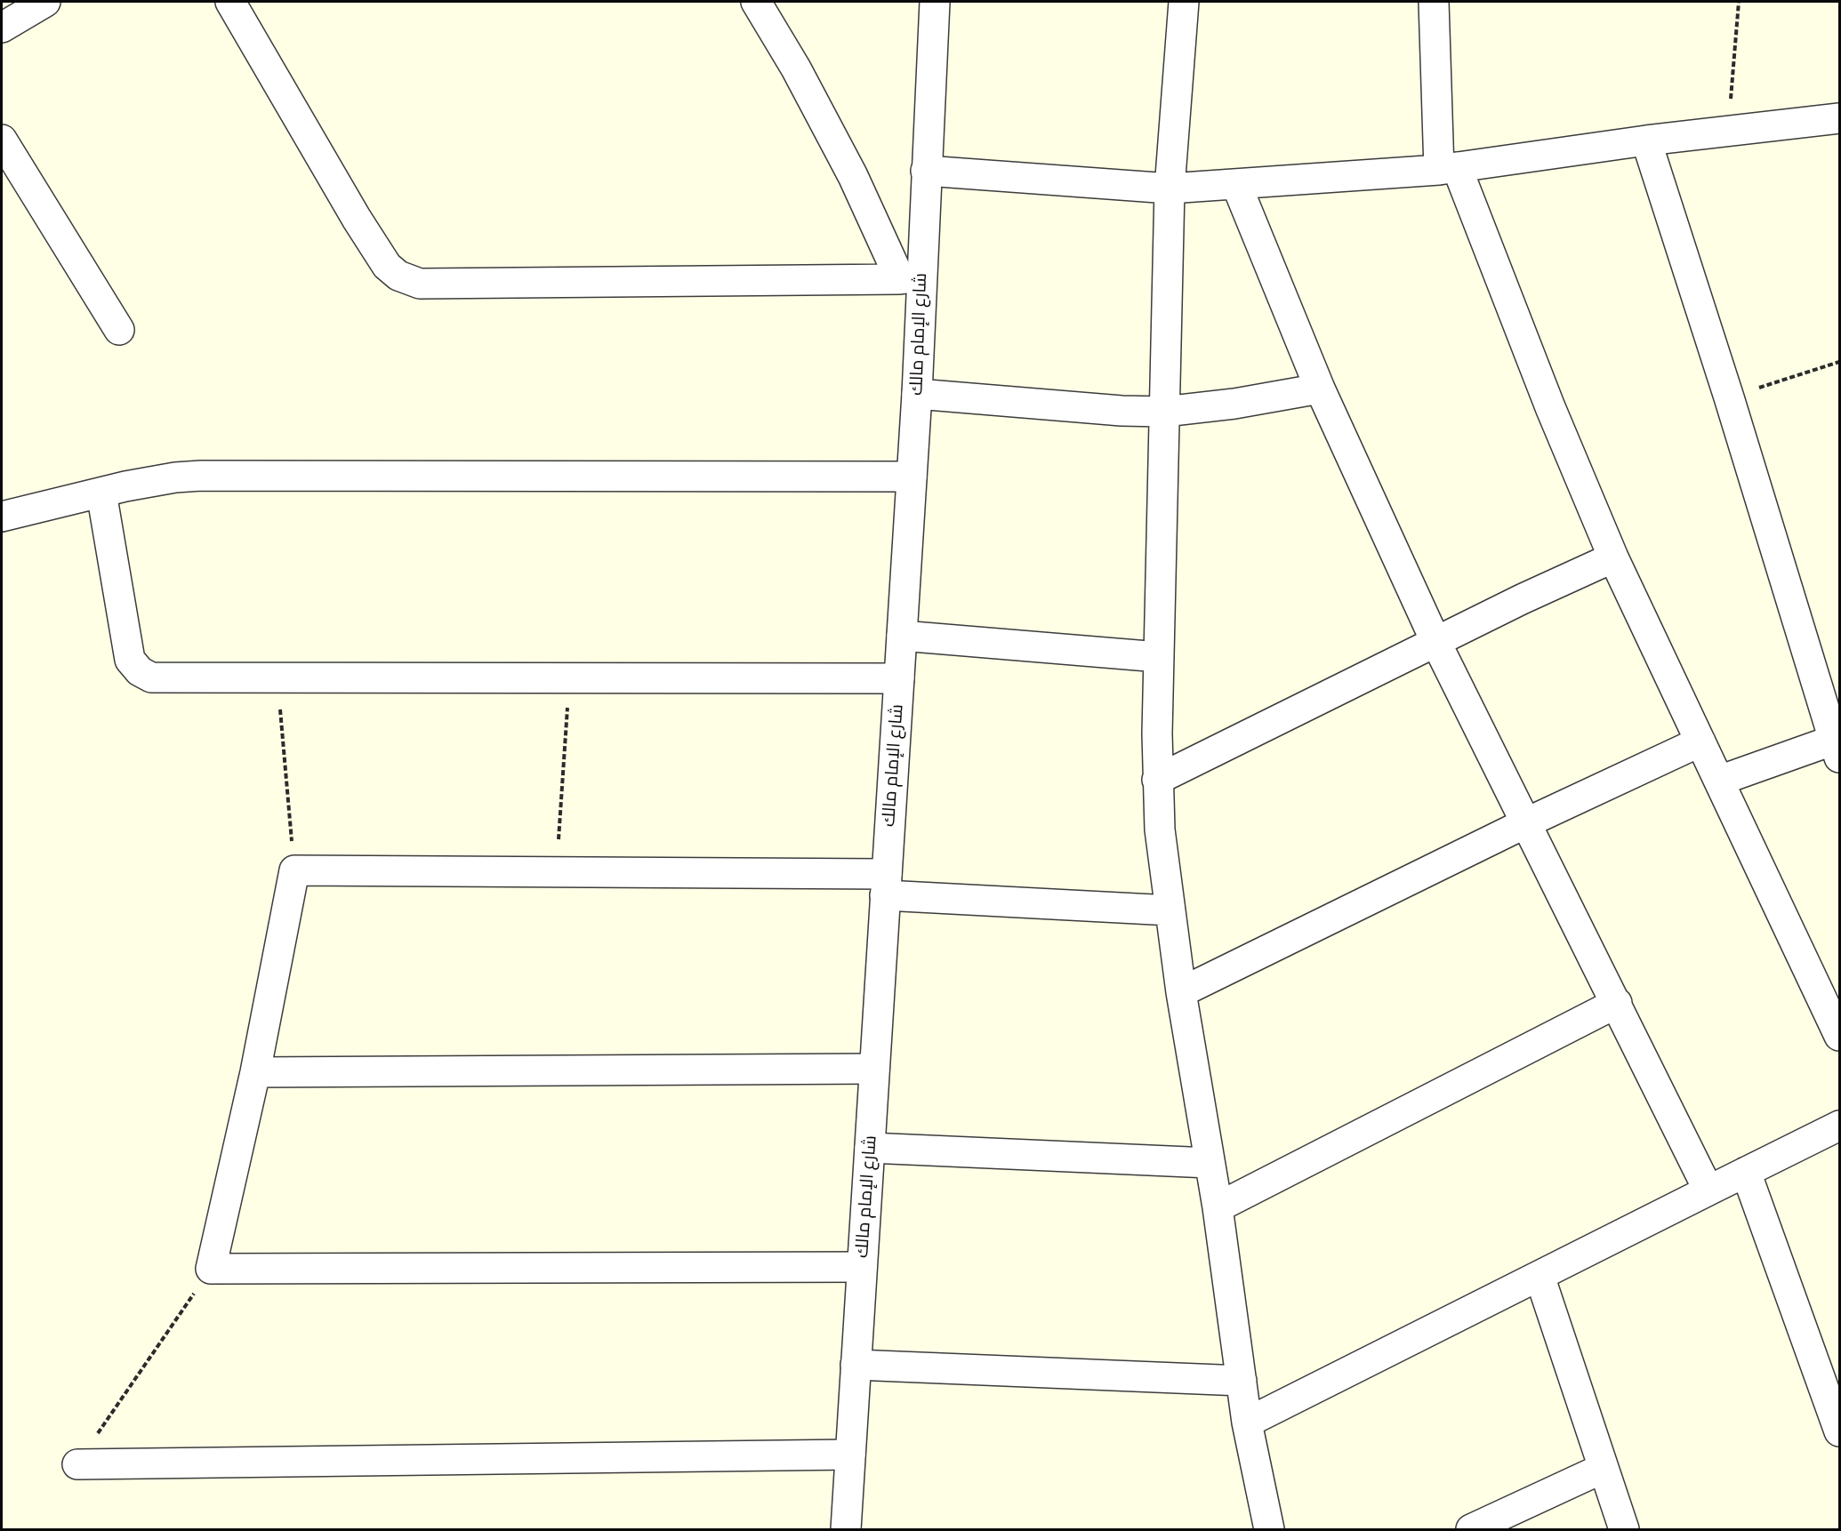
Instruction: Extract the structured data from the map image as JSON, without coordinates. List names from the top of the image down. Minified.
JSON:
{"streets":{"street":["شارع الإمام مالك"]}}
